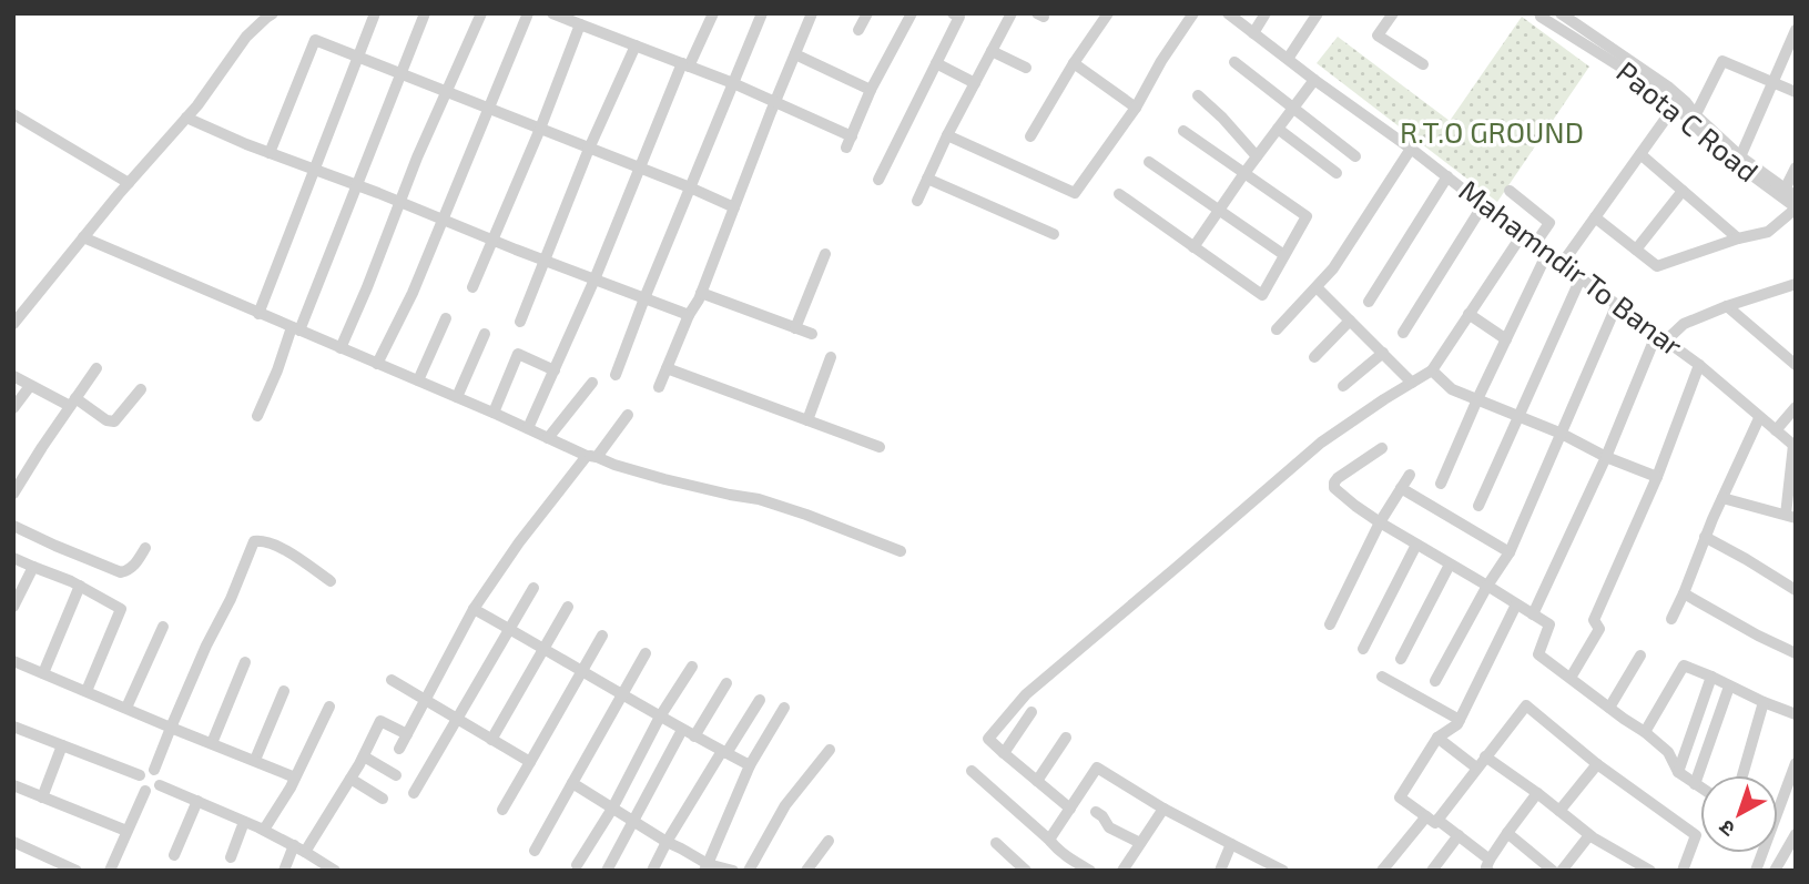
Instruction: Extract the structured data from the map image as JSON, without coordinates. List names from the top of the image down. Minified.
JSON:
{"streets":{"street":["Paota C Road","Mahamndir To Banar"]},"parks":["R.T.O GROUND"],"north":"bottom left"}
